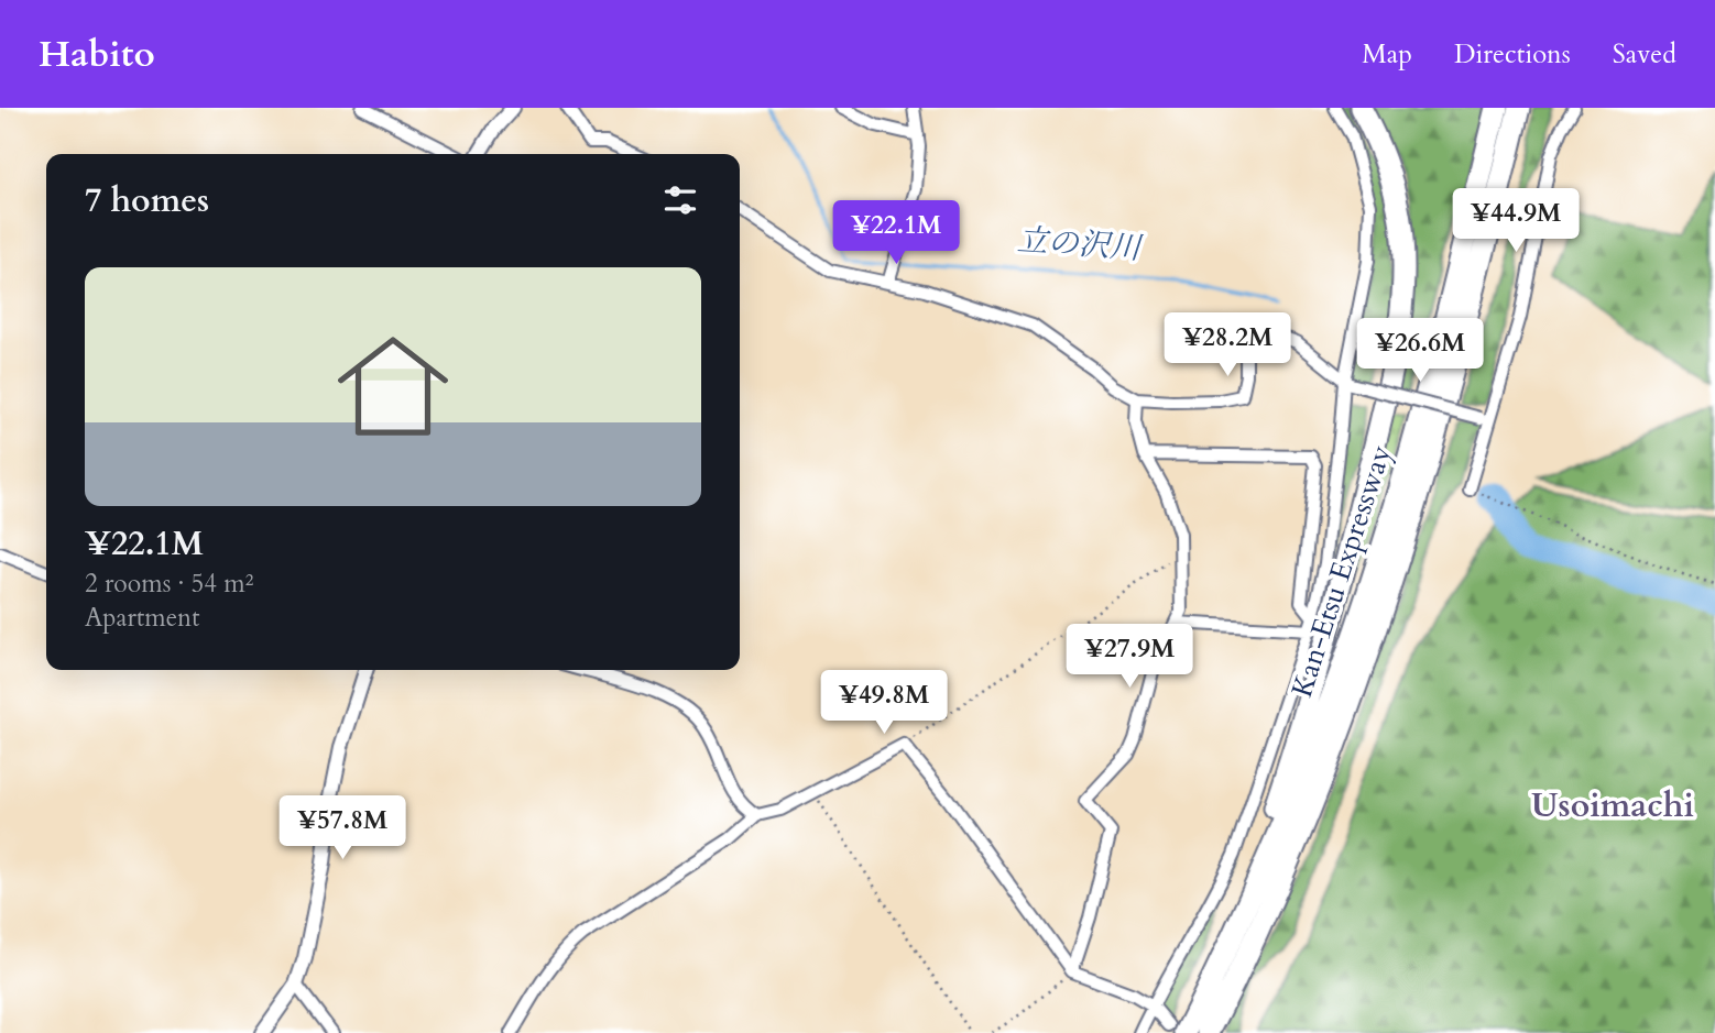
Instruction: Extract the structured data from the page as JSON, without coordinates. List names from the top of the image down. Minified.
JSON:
{"streets":{"highway":["Kan-Etsu Expressway"]},"districts":["Usoimachi"],"water":["立の沢川"],"page":{"header":"Habito","nav":["Map","Directions","Saved"],"heading":"7 homes","price":["¥44.9M","¥22.1M","¥28.2M","¥26.6M","¥27.9M","¥49.8M","¥57.8M"],"list":[{"name":"¥22.1M","note":"2 rooms · 54 m² · Apartment"}]}}
